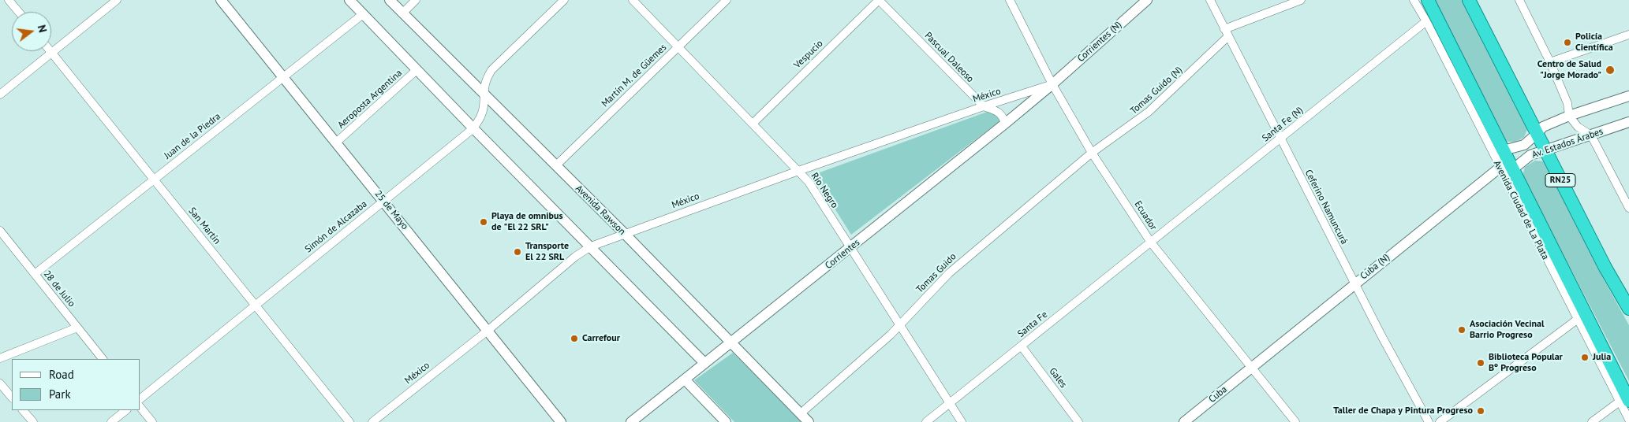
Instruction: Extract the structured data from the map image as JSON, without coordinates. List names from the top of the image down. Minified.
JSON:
{"streets":{"highway":["Avenida Ciudad de La Plata"],"street":["Corrientes (N)","Vespucio","Pascual Daleoso","Martín M. de Güemes","Tomas Guido (N)","México","Aeroposta Argentina","Santa Fe (N)","Juan de la Piedra","Av. Estados Árabes","Río Negro","Ceferino Namuncurá","25 de Mayo","Avenida Rawson","Ecuador","San Martín","Simón de Alcazaba","Corrientes","Cuba (N)","Tomas Guido","28 de Julio","Santa Fe","Gales","Cuba"]},"crossings":[["Corrientes (N)","México"],["Corrientes (N)","Ecuador"],["Corrientes (N)","Corrientes"],["Vespucio","Pascual Daleoso"],["Vespucio","Río Negro"],["Pascual Daleoso","México"],["Pascual Daleoso","Corrientes"],["Martín M. de Güemes","Río Negro"],["Martín M. de Güemes","Avenida Rawson"],["Tomas Guido (N)","Ceferino Namuncurá"],["Tomas Guido (N)","Ecuador"],["Tomas Guido (N)","Tomas Guido"],["México","Río Negro"],["México","25 de Mayo"],["México","Avenida Rawson"],["México","Ecuador"],["México","Corrientes"],["Aeroposta Argentina","25 de Mayo"],["Santa Fe (N)","Ceferino Namuncurá"],["Santa Fe (N)","Avenida Ciudad de La Plata"],["Santa Fe (N)","Ecuador"],["Santa Fe (N)","Santa Fe"],["Juan de la Piedra","25 de Mayo"],["Juan de la Piedra","San Martín"],["Juan de la Piedra","28 de Julio"],["Av. Estados Árabes","Avenida Ciudad de La Plata"],["Río Negro","Corrientes"],["Río Negro","Tomas Guido"],["Río Negro","Santa Fe"],["Ceferino Namuncurá","Cuba (N)"],["25 de Mayo","Simón de Alcazaba"],["Avenida Rawson","Simón de Alcazaba"],["Avenida Rawson","Corrientes"],["Avenida Rawson","Tomas Guido"],["Avenida Ciudad de La Plata","Cuba (N)"],["Ecuador","Corrientes"],["Ecuador","Cuba (N)"],["Ecuador","Tomas Guido"],["Ecuador","Santa Fe"],["Ecuador","Cuba"],["San Martín","Simón de Alcazaba"],["Cuba (N)","Cuba"],["Santa Fe","Gales"]],"places":["Policía Científica","Centro de Salud \"Jorge Morado\"","Playa de omnibus de \"El 22 SRL\"","Transporte El 22 SRL","Asociación Vecinal Barrio Progreso","Carrefour","Julia","Biblioteca Popular Bº Progreso","Taller de Chapa y Pintura Progreso"],"legend":["Road","Park"],"north":"right"}
